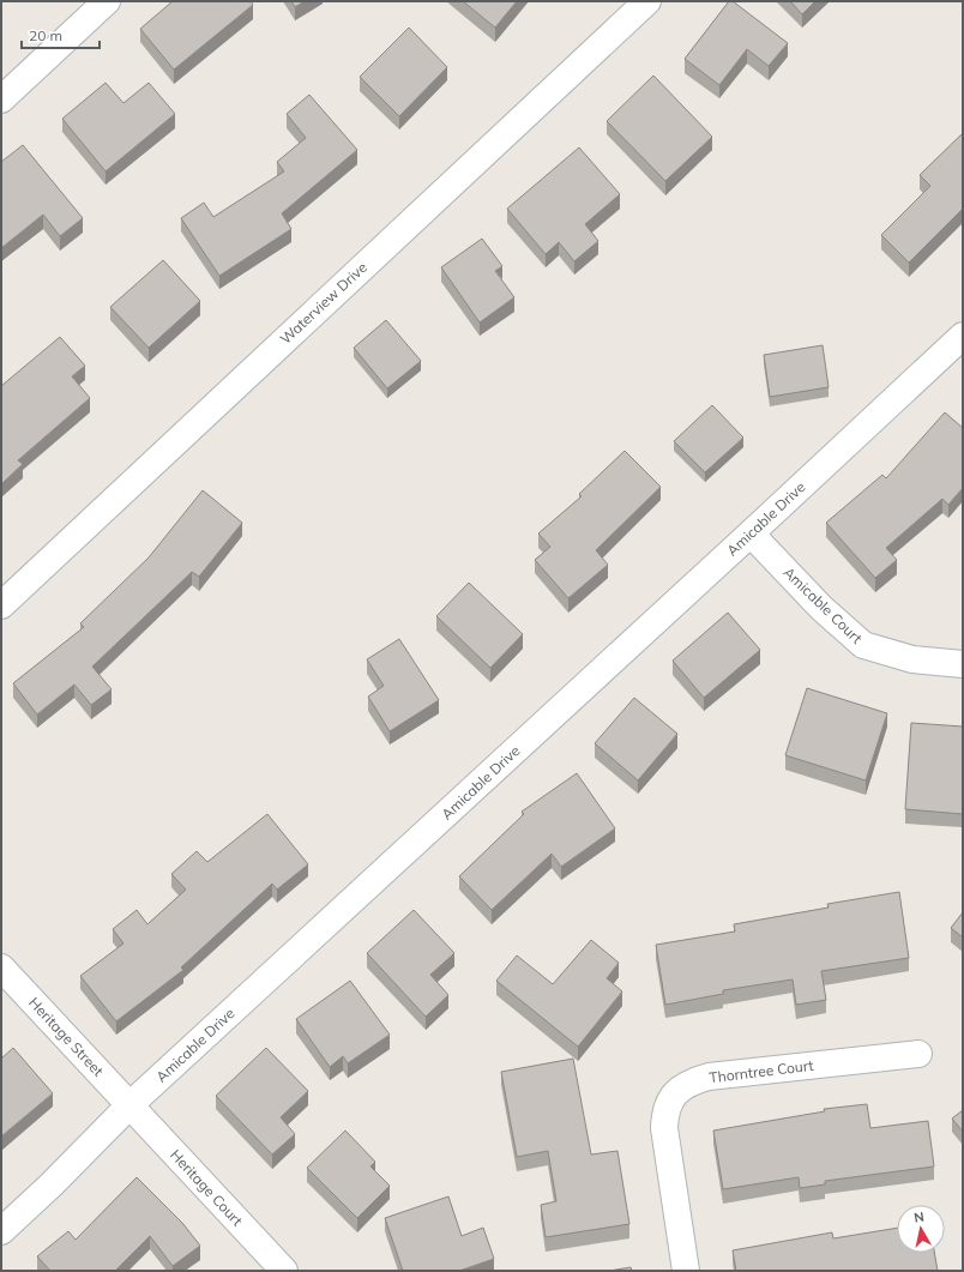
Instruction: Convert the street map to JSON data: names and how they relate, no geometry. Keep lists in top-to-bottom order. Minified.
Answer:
{"streets":{"street":["Waterview Drive","Amicable Drive","Amicable Court","Heritage Street","Thorntree Court","Heritage Court"]},"crossings":[["Amicable Drive","Amicable Court"],["Amicable Drive","Heritage Street"],["Amicable Drive","Heritage Court"],["Heritage Street","Heritage Court"]],"scale_bar":"20 m","north":"top"}
